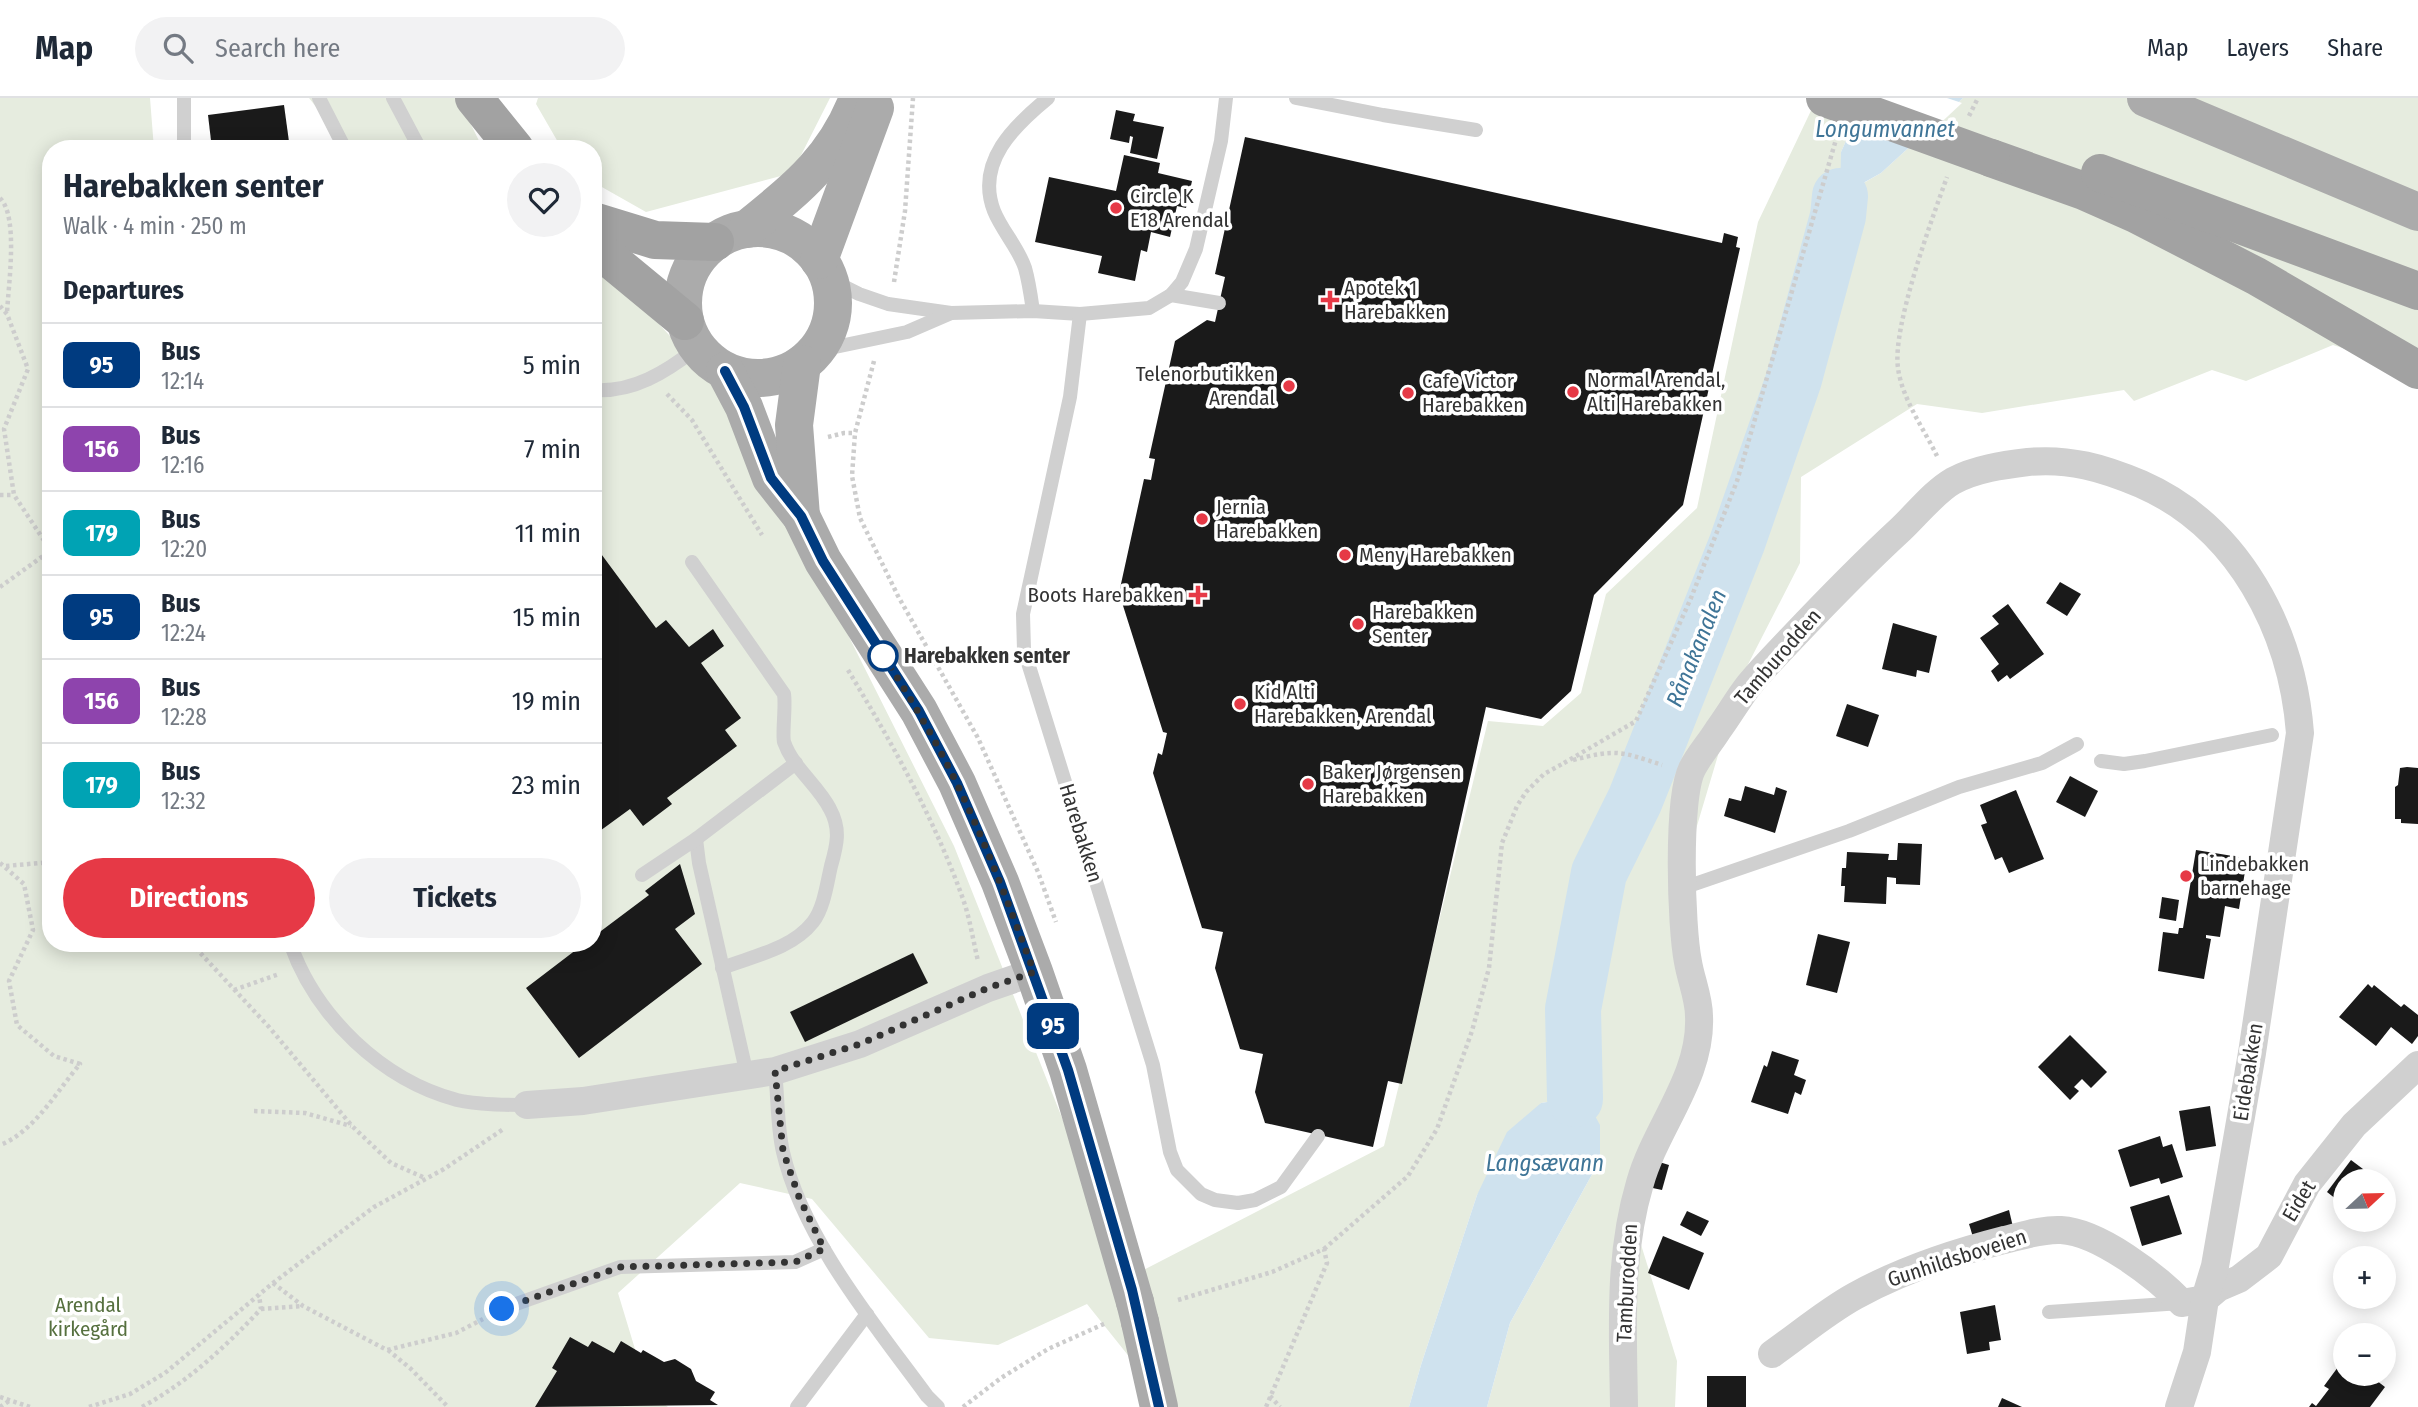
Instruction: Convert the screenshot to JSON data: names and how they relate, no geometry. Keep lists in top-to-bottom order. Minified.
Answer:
{"streets":{"street":["Tamburodden","Eidebakken","Eidet","Gunhildsboveien"],"lane":["Harebakken"]},"crossings":[["Tamburodden","Eidebakken"],["Eidebakken","Eidet"],["Eidebakken","Gunhildsboveien"],["Eidet","Gunhildsboveien"]],"water":["Longumvannet","Rånakanalen","Langsævann"],"parks":["Arendal kirkegård"],"places":{"other":["Circle K E18 Arendal","Telenorbutikken Arendal","Normal Arendal, Alti Harebakken","Cafe Victor Harebakken","Jernia Harebakken","Meny Harebakken","Harebakken Senter","Harebakken senter","Kid Alti Harebakken, Arendal","Baker Jørgensen Harebakken","Lindebakken barnehage"],"health":["Apotek 1 Harebakken","Boots Harebakken"]},"lines":["bus line 95"],"north":"right","page":{"header":"Map","search":"Search here","nav":["Map","Layers","Share"],"on_map":"95","heading":[["Harebakken senter","Walk · 4 min · 250 m"],"Departures"],"list":[{"mark":"95","name":"Bus","note":"12:14","value":"5 min"},{"mark":"156","name":"Bus","note":"12:16","value":"7 min"},{"mark":"179","name":"Bus","note":"12:20","value":"11 min"},{"mark":"95","name":"Bus","note":"12:24","value":"15 min"},{"mark":"156","name":"Bus","note":"12:28","value":"19 min"},{"mark":"179","name":"Bus","note":"12:32","value":"23 min"}],"buttons":["Directions","Tickets"],"map_buttons":["+","−"]}}
